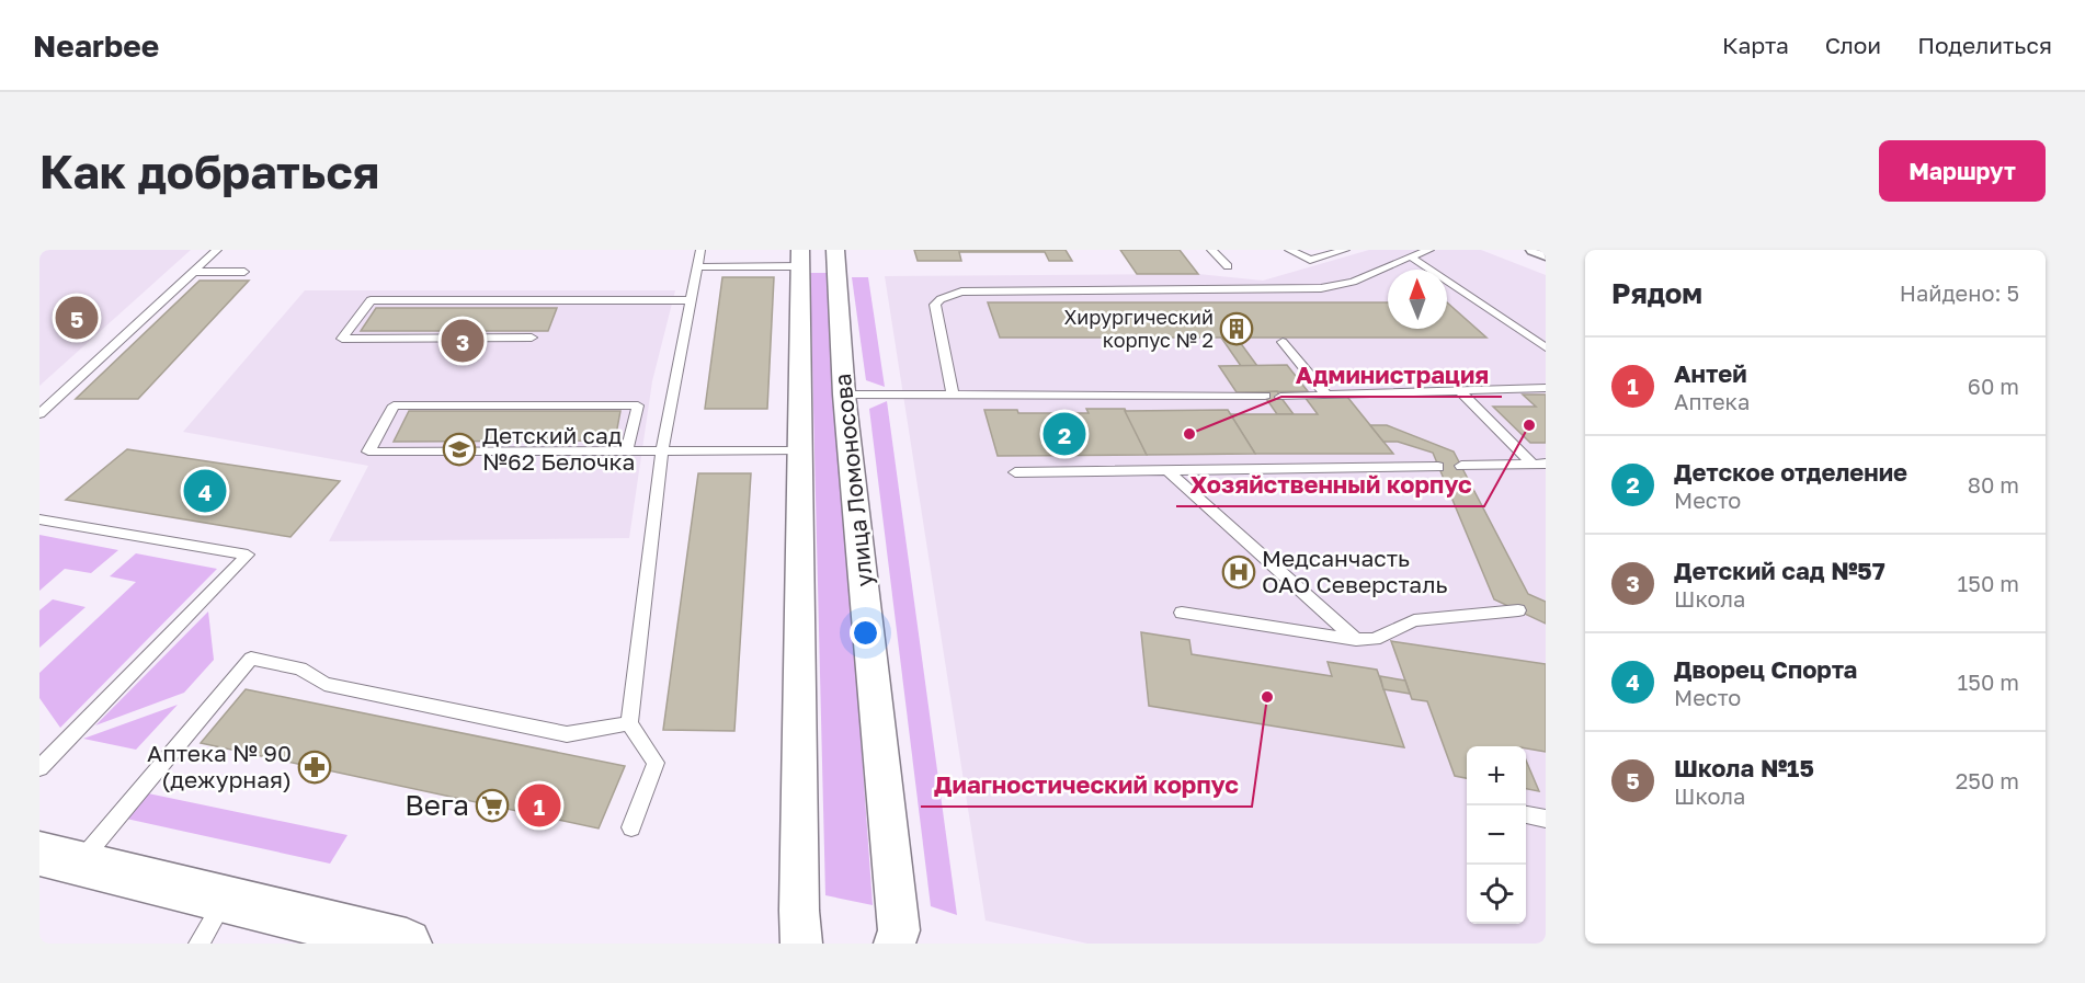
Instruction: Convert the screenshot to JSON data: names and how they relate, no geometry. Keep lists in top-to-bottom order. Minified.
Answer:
{"streets":{"street":["улица Ломоносова"]},"places":{"building":["Хирургический корпус № 2"],"other":["Хозяйственный корпус","Администрация","Диагностический корпус"],"school or university":["Детский сад №62 Белочка"],"hospital":["Медсанчасть ОАО Северсталь"],"pharmacy":["Аптека № 90 (дежурная)"],"supermarket":["Вега"]},"north":"top","page":{"header":"Nearbee","nav":["Карта","Слои","Поделиться"],"buttons":"Маршрут","title":"Как добраться","heading":["Рядом","Найдено: 5"],"pins":["5","3","2","4","1"],"list":[{"mark":"1","name":"Антей","note":"Аптека","value":"60 m"},{"mark":"2","name":"Детское отделение","note":"Место","value":"80 m"},{"mark":"3","name":"Детский сад №57","note":"Школа","value":"150 m"},{"mark":"4","name":"Дворец Спорта","note":"Место","value":"150 m"},{"mark":"5","name":"Школа №15","note":"Школа","value":"250 m"}],"map_buttons":["+","−"]}}
